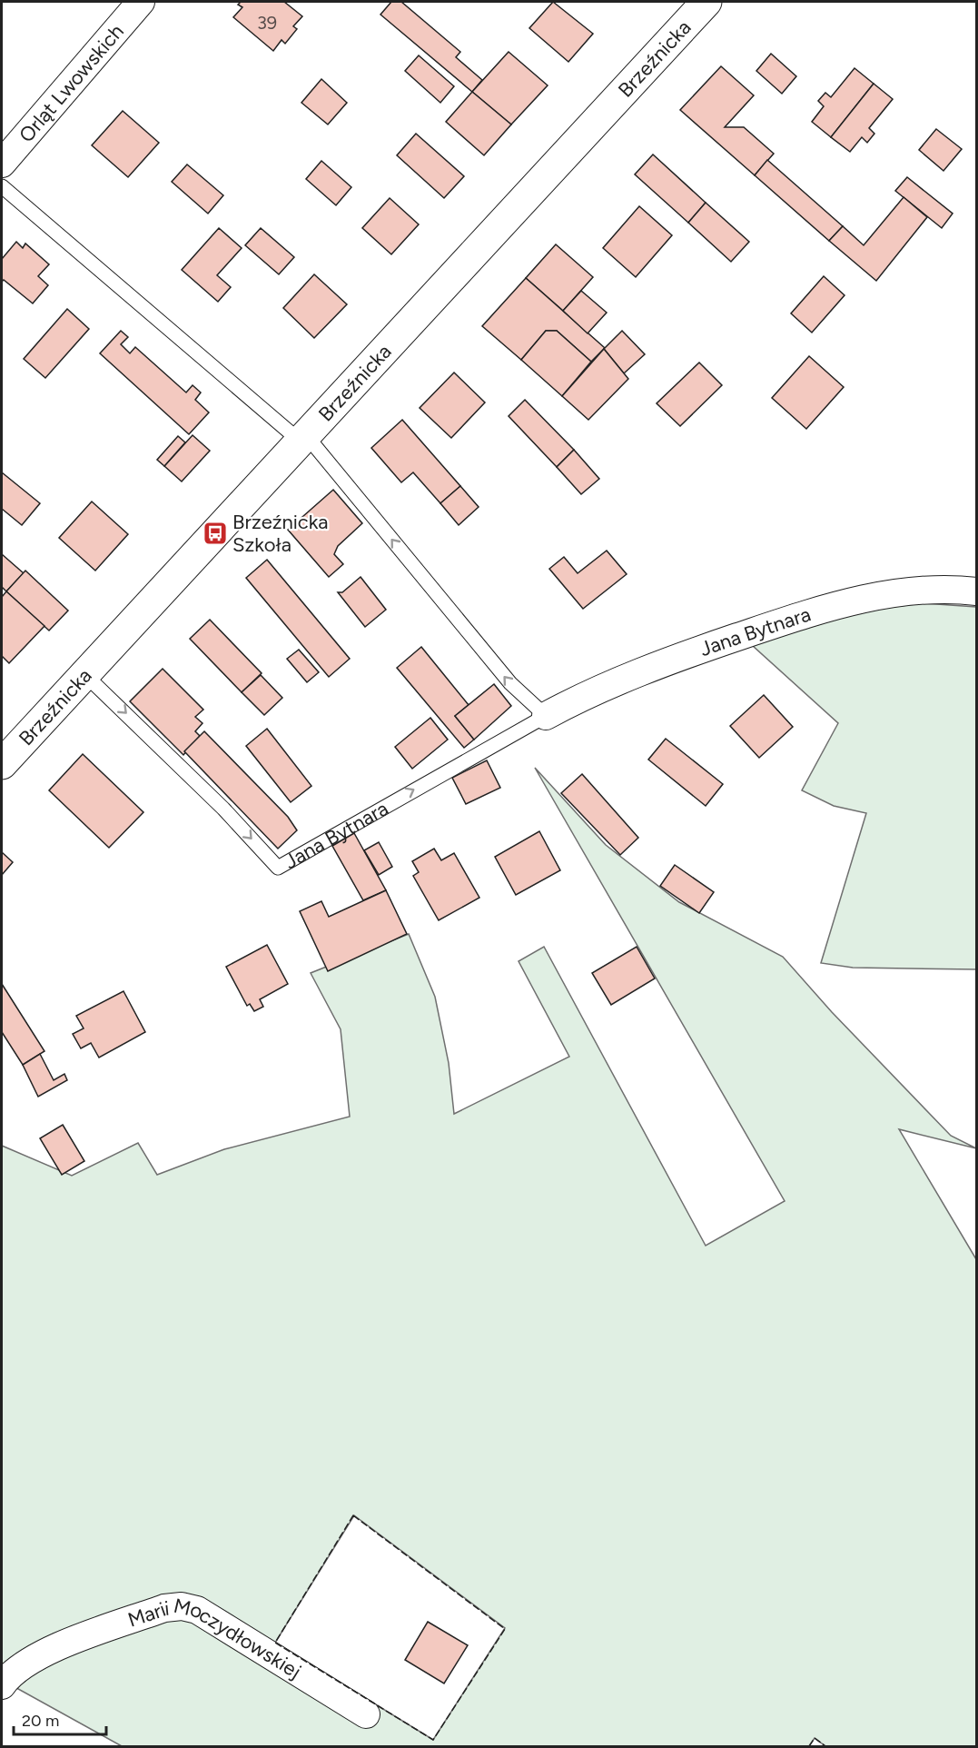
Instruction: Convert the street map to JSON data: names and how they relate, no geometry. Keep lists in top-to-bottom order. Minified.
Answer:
{"streets":{"main road":["Brzeźnicka"],"street":["Orląt Lwowskich","Jana Bytnara","Marii Moczydłowskiej"]},"crossings":[["Brzeźnicka","Jana Bytnara"]],"places":{"bus stop":["Brzeźnicka Szkoła"]},"house_numbers":["39"],"scale_bar":"20 m"}
